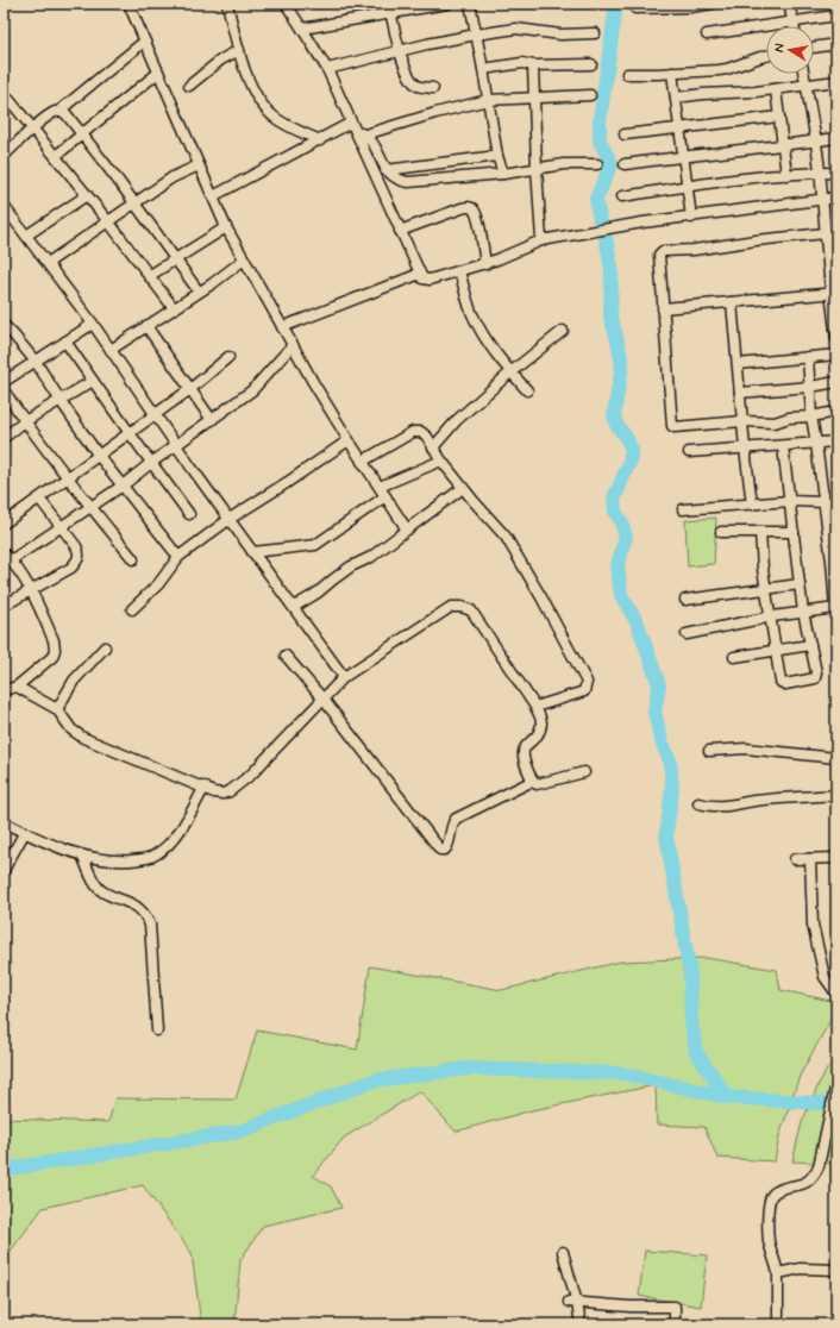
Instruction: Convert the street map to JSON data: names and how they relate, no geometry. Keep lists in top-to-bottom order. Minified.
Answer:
{"north":"left"}
